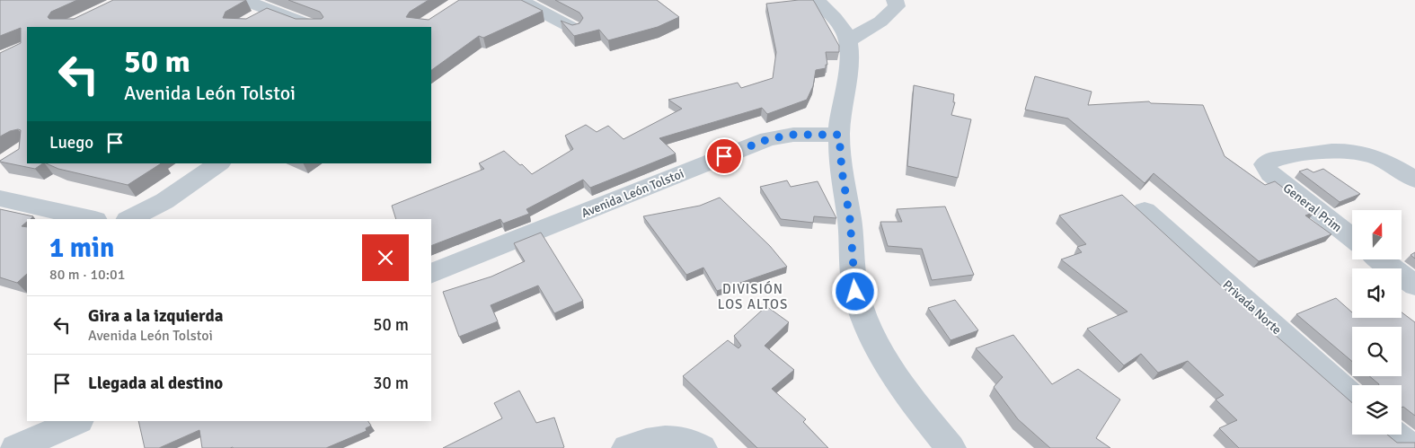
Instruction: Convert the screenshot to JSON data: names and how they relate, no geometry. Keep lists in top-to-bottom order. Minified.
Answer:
{"streets":{"street":["Avenida León Tolstoi","General Prim","Privada Norte"]},"districts":["DIVISIÓN LOS ALTOS"],"north":"top","page":{"turn":["50 m","Avenida León Tolstoi"],"then":"Luego","heading":["1 min","80 m · 10:01"],"list":[{"name":"Gira a la izquierda","note":"Avenida León Tolstoi","value":"50 m"},{"name":"Llegada al destino","value":"30 m"}]}}
